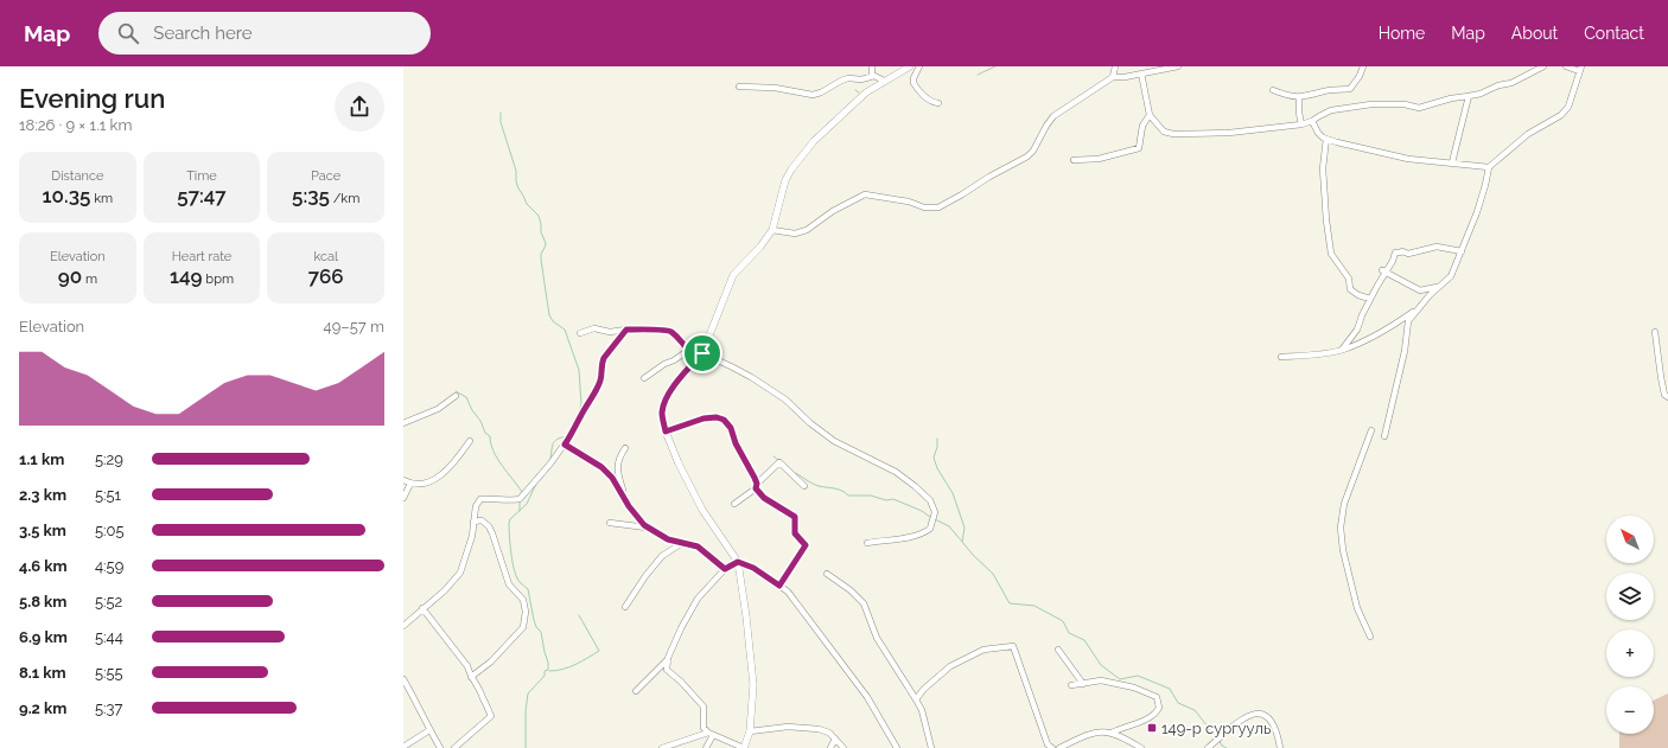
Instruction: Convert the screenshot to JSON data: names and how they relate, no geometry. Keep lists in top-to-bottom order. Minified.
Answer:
{"places":{"transit":["149-р сургууль"]},"north":"top left","page":{"header":"Map","search":"Search here","nav":["Home","Map","About","Contact"],"heading":["Evening run","18:26 · 9 × 1.1 km"],"stats":[["Distance","10.35 km"],["Time","57:47"],["Pace","5:35 /km"],["Elevation","90 m"],["Heart rate","149 bpm"],["kcal","766"]],"chart":["Elevation","49–57 m"],"list":[{"name":"1.1 km","note":"5:29"},{"name":"2.3 km","note":"5:51"},{"name":"3.5 km","note":"5:05"},{"name":"4.6 km","note":"4:59"},{"name":"5.8 km","note":"5:52"},{"name":"6.9 km","note":"5:44"},{"name":"8.1 km","note":"5:55"},{"name":"9.2 km","note":"5:37"}],"map_buttons":["+","−"]}}
